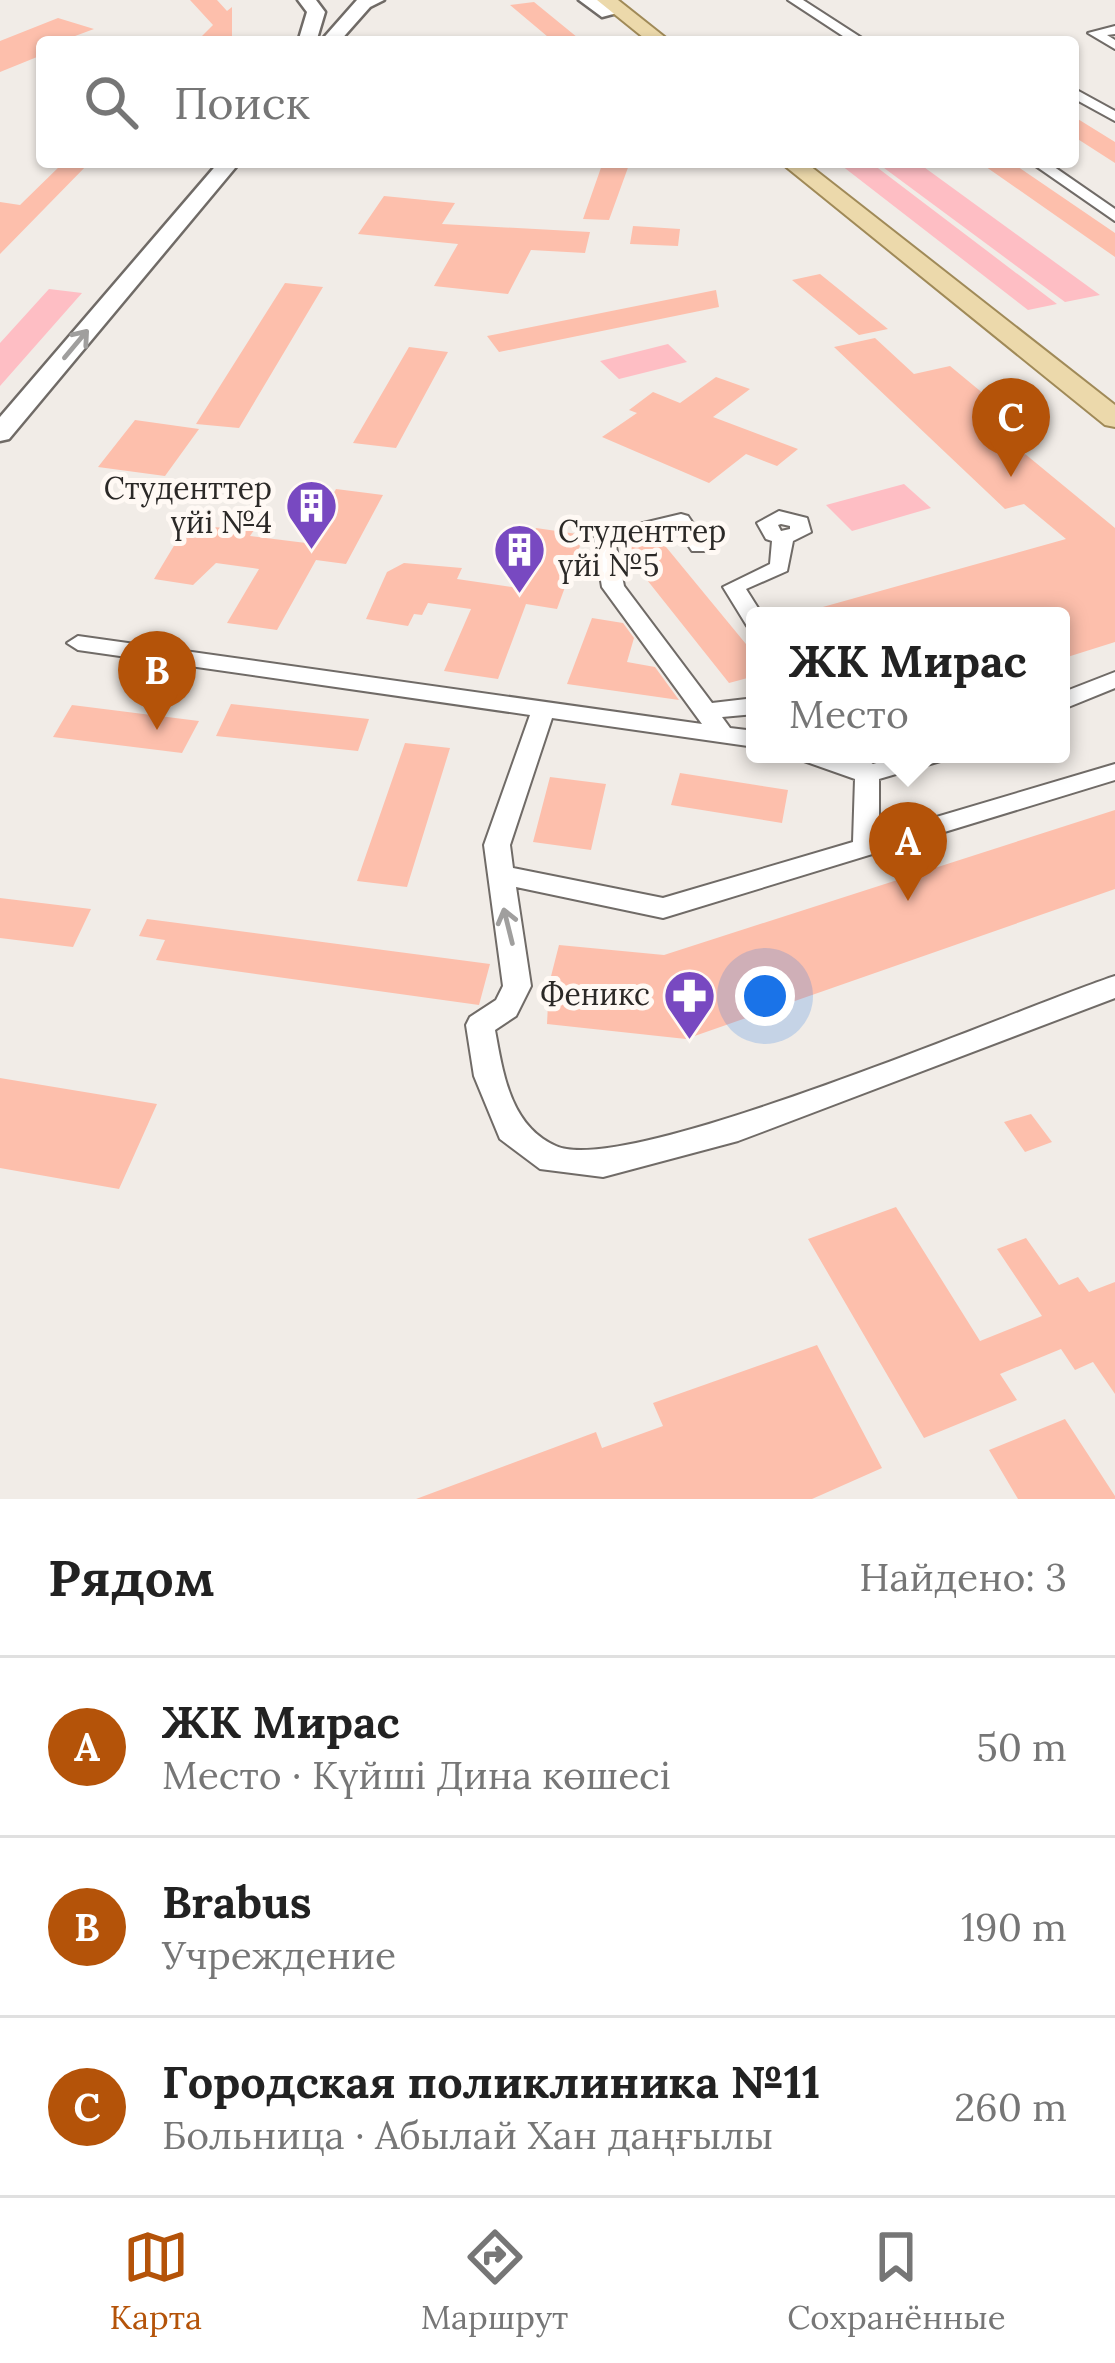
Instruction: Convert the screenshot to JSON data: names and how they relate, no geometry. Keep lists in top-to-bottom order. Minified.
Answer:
{"places":{"building":["Студенттер үйі №4","Студенттер үйі №5"],"pharmacy":["Феникс"]},"page":{"search":"Поиск","pins":["C","B","A"],"popup":["ЖК Мирас","Место"],"heading":["Рядом","Найдено: 3"],"list":[{"mark":"A","name":"ЖК Мирас","note":"Место · Күйші Дина көшесі","value":"50 m"},{"mark":"B","name":"Brabus","note":"Учреждение","value":"190 m"},{"mark":"C","name":"Городская поликлиника №11","note":"Больница · Абылай Хан даңғылы","value":"260 m"}],"nav":["Карта","Маршрут","Сохранённые"]}}
